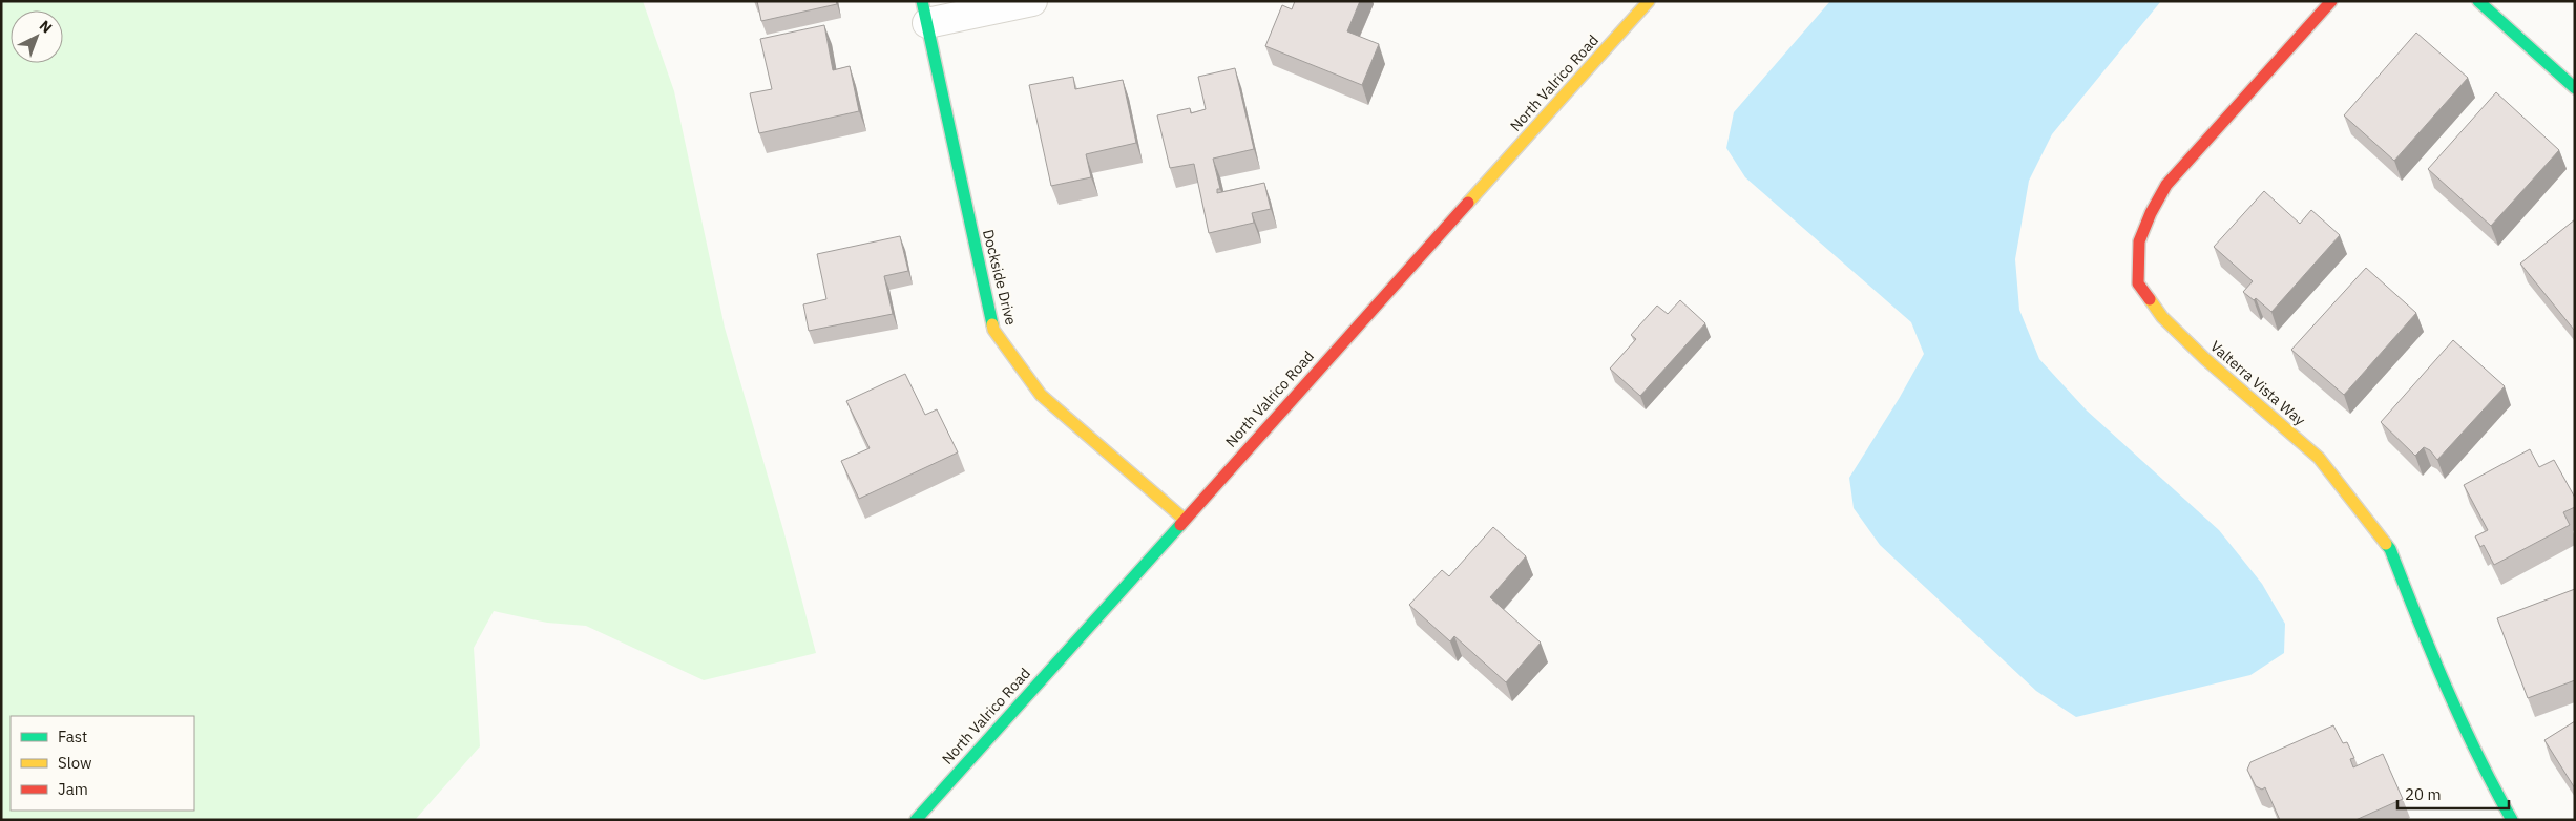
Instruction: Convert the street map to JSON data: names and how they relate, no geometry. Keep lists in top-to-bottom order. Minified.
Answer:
{"streets":{"street":["North Valrico Road","Dockside Drive","Valterra Vista Way"]},"crossings":[["North Valrico Road","Dockside Drive"]],"legend":["Fast","Slow","Jam"],"scale_bar":"20 m","north":"top right"}
